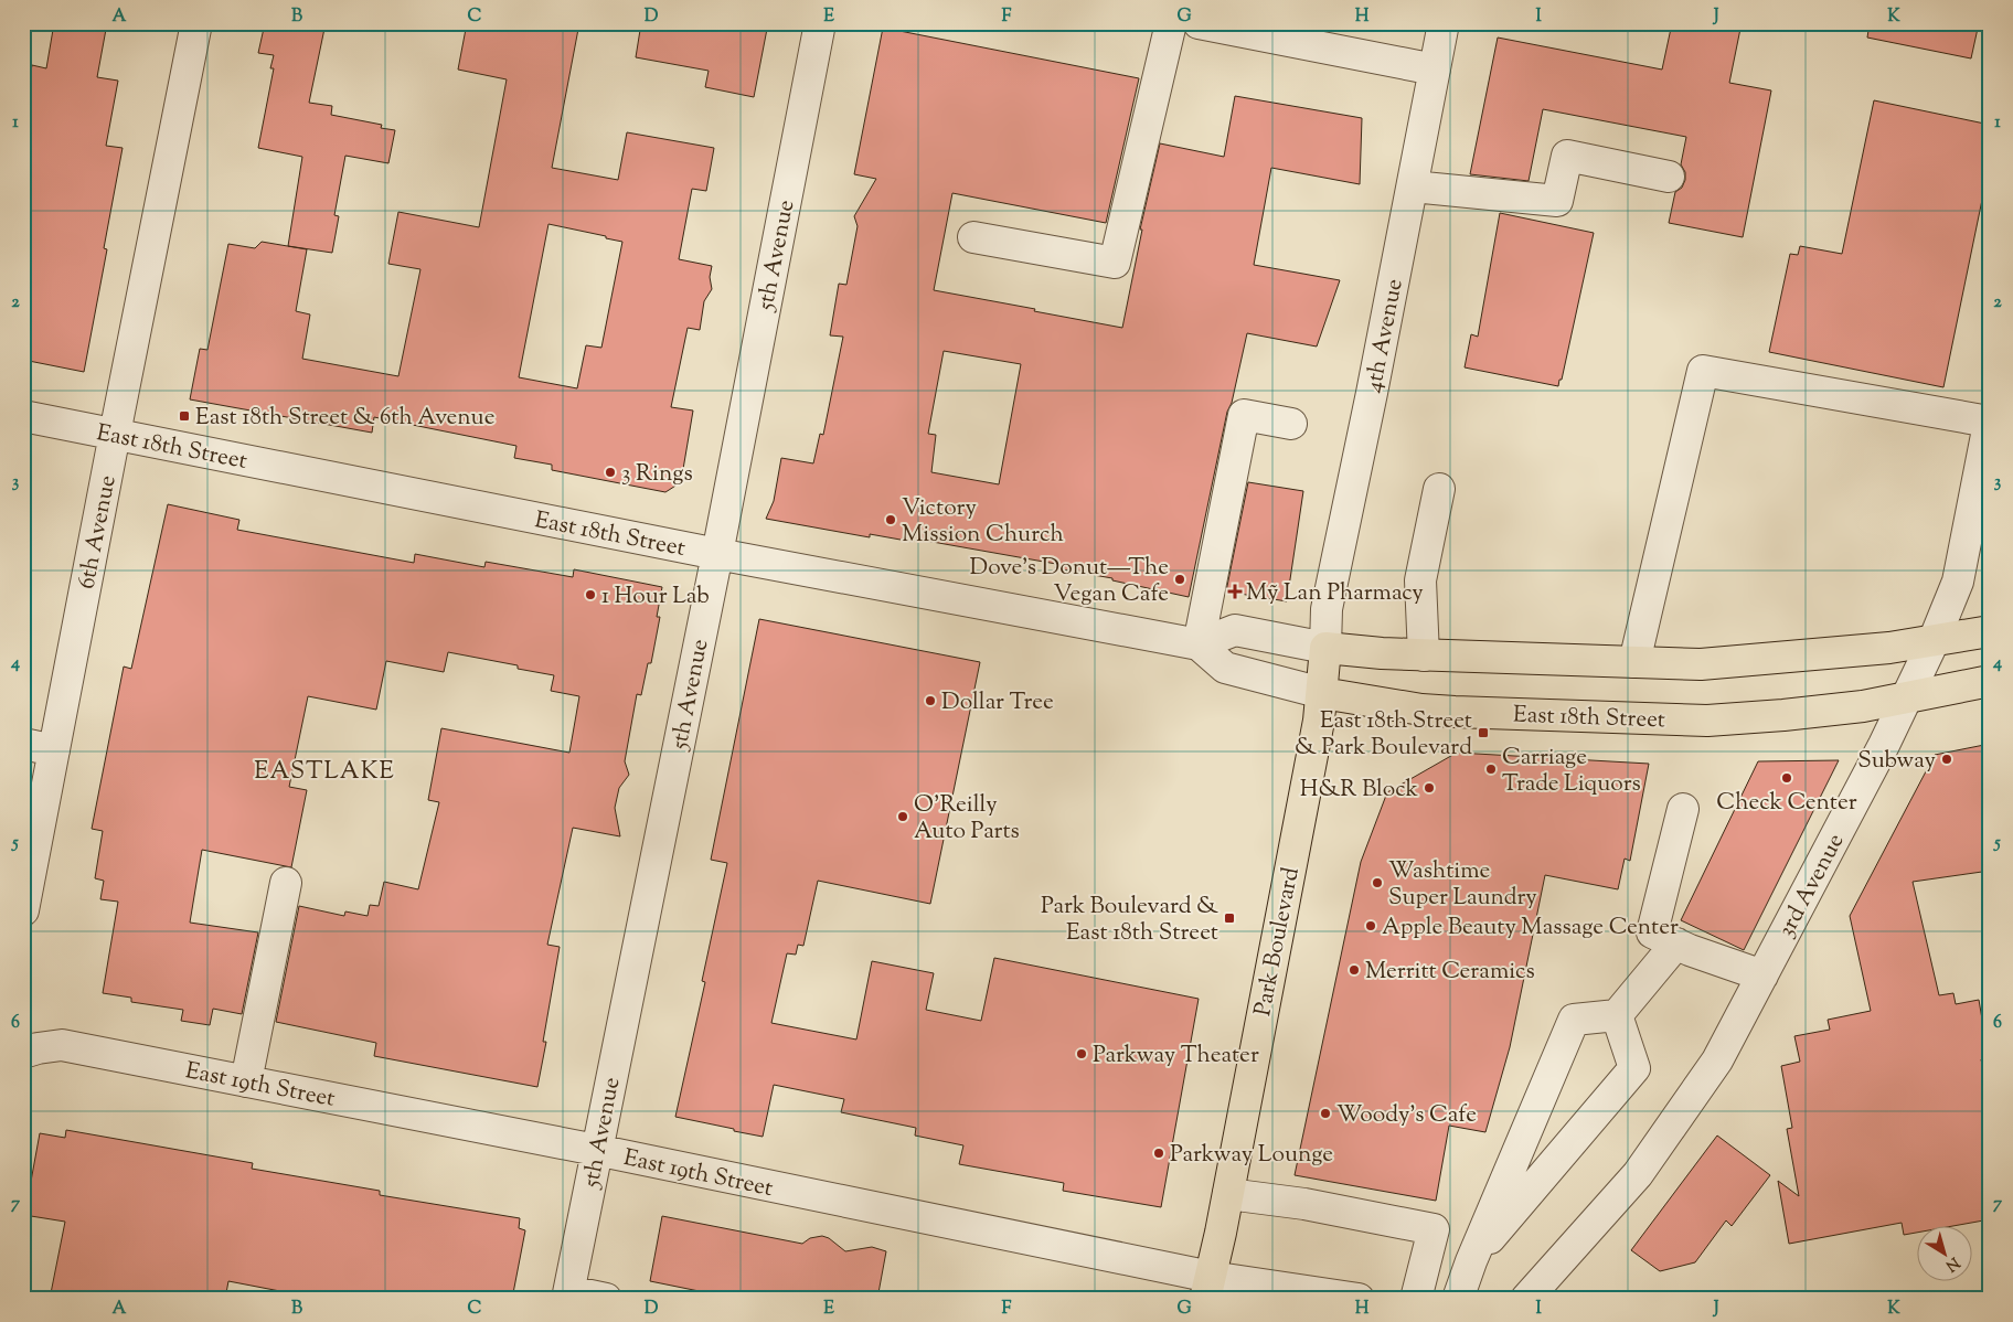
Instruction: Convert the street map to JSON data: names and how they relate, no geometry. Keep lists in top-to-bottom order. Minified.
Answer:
{"streets":{"main road":["East 18th Street","Park Boulevard"],"street":["5th Avenue","4th Avenue","6th Avenue","3rd Avenue","East 19th Street"]},"crossings":[["5th Avenue","East 18th Street"],["5th Avenue","East 19th Street"],["4th Avenue","Park Boulevard"],["East 18th Street","6th Avenue"],["East 18th Street","3rd Avenue"],["East 18th Street","Park Boulevard"],["Park Boulevard","East 19th Street"]],"districts":["EASTLAKE"],"places":{"transit":["East 18th Street & 6th Avenue","East 18th Street & Park Boulevard","Park Boulevard & East 18th Street"],"other":["3 Rings","Victory Mission Church","Dove’s Donut—The Vegan Cafe","1 Hour Lab","Dollar Tree","Subway","Carriage Trade Liquors","Check Center","H&R Block","O'Reilly Auto Parts","Washtime Super Laundry","Apple Beauty Massage Center","Merritt Ceramics","Parkway Theater","Woody's Cafe","Parkway Lounge"],"health":["Mỹ Lan Pharmacy"]},"north":"bottom right","grid":{"columns":["A","B","C","D","E","F","G","H","I","J","K"],"rows":["1","2","3","4","5","6","7"]}}
